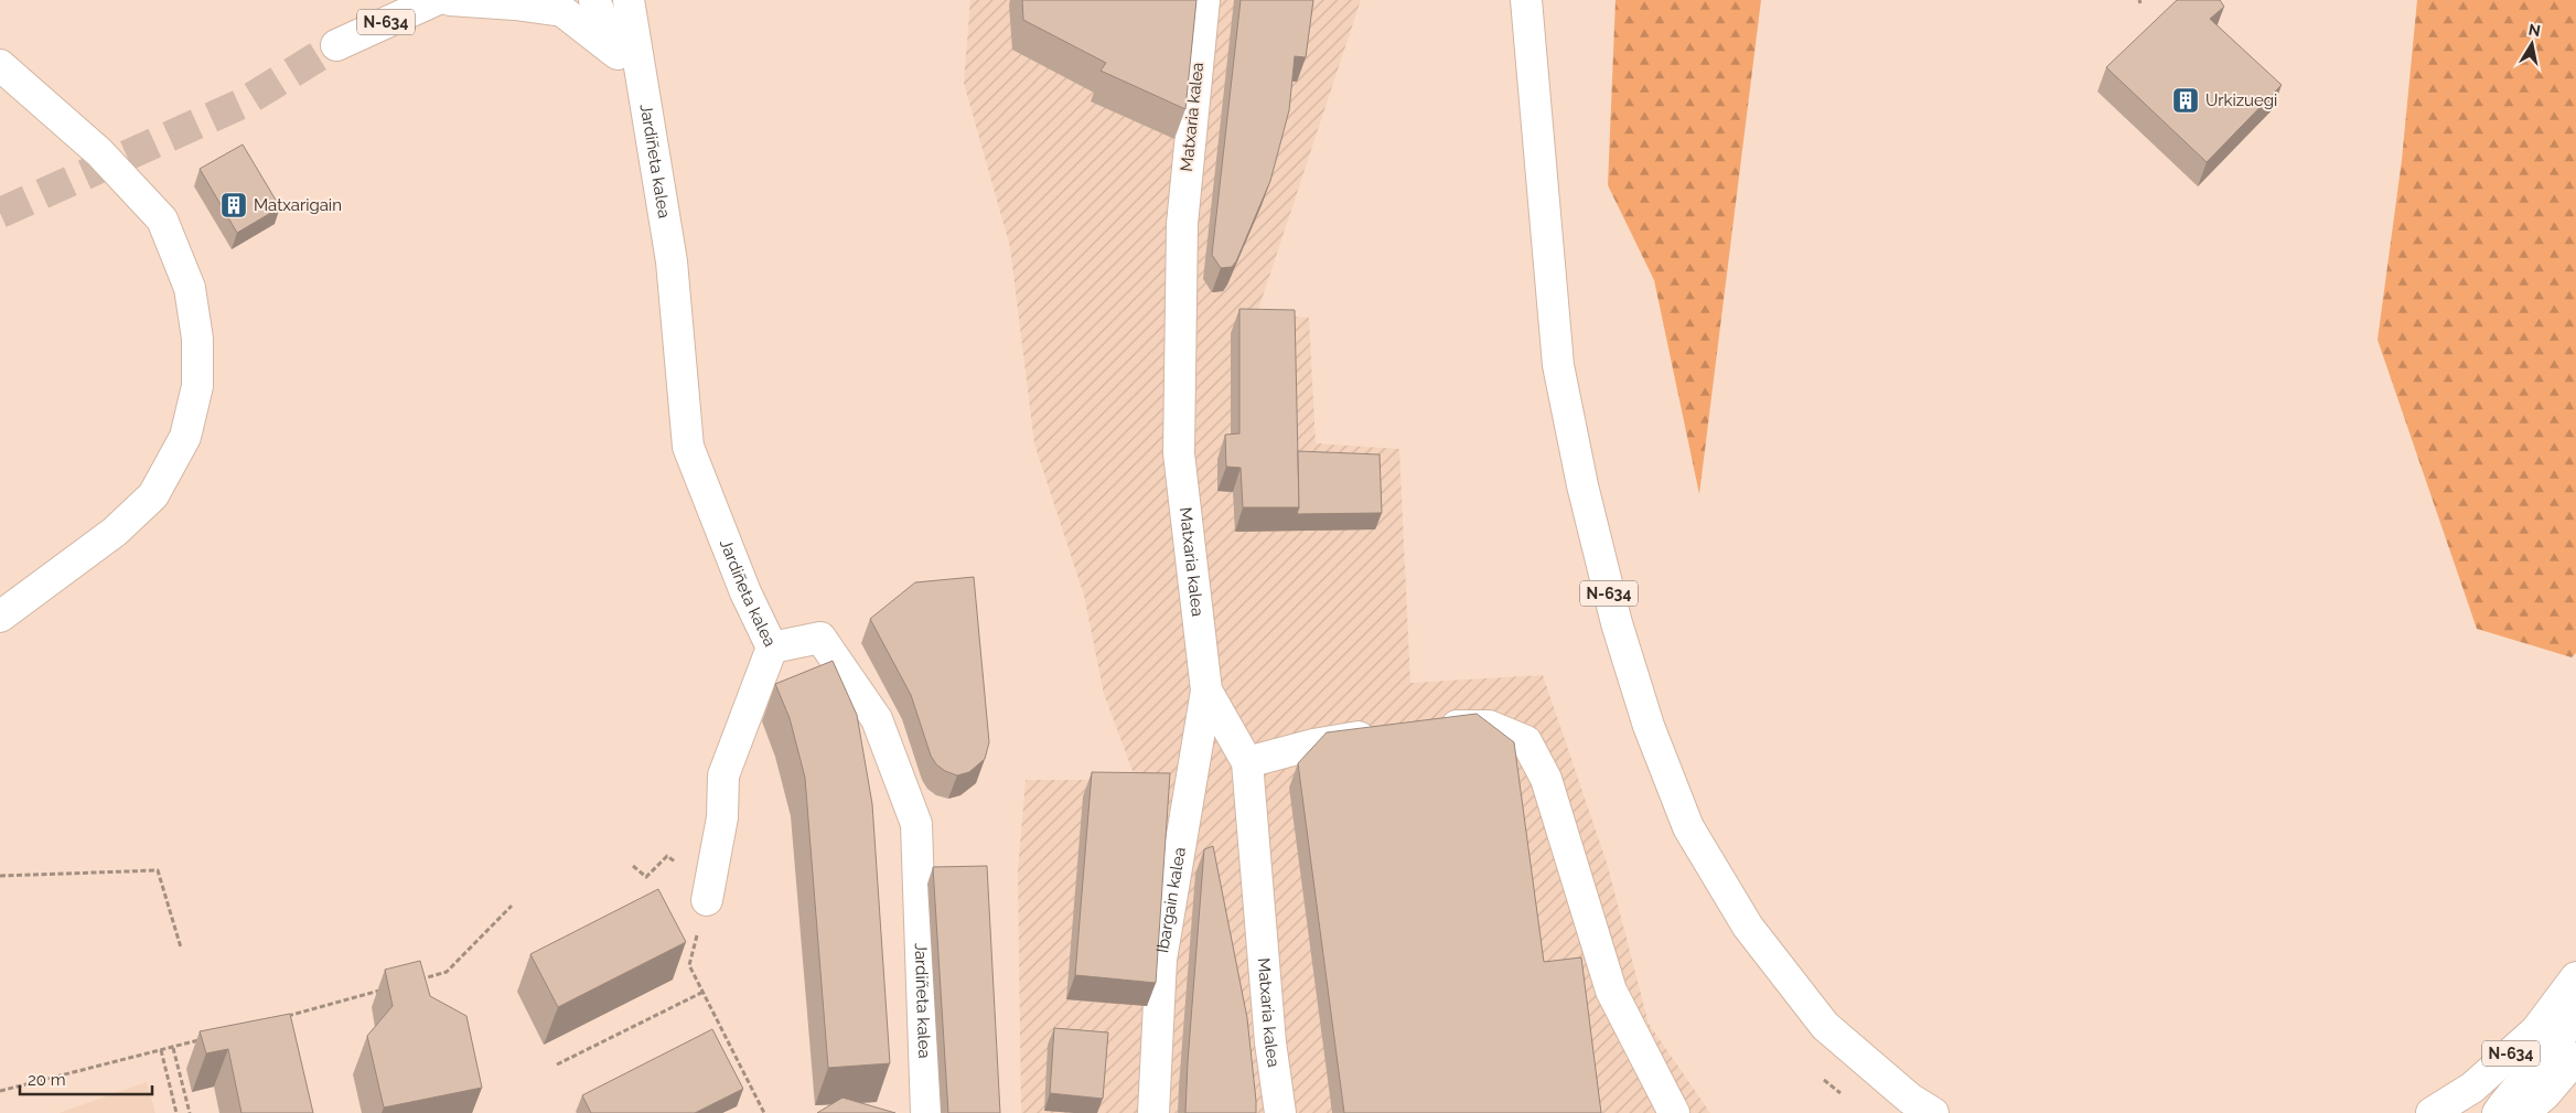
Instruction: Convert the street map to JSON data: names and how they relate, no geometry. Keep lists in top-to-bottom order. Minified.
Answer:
{"streets":{"main road":["N-634","Matxaria kalea","Jardiñeta kalea","Ibargain kalea"]},"crossings":[["Matxaria kalea","Ibargain kalea"]],"places":{"building":["Urkizuegi","Matxarigain"]},"scale_bar":"20 m","north":"top"}
